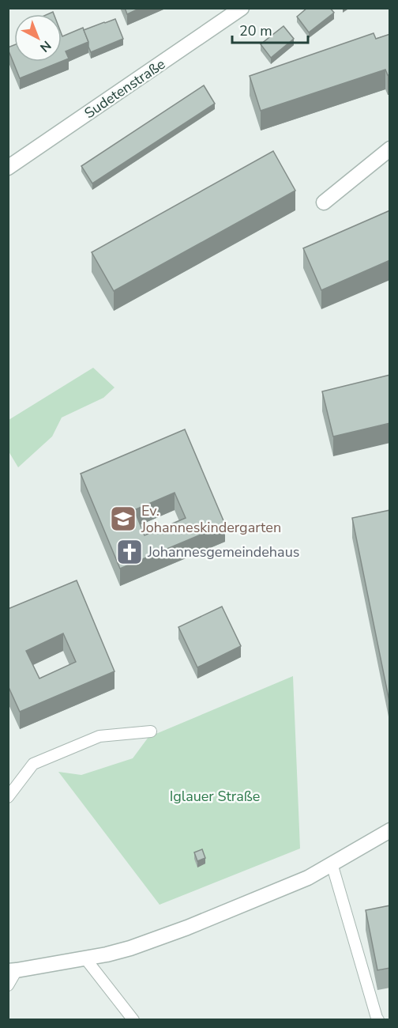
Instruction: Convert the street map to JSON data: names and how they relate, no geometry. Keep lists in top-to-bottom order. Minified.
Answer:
{"streets":{"street":["Sudetenstraße"]},"parks":["Iglauer Straße"],"places":{"school or university":["Ev. Johanneskindergarten"],"church":["Johannesgemeindehaus"]},"scale_bar":"20 m","north":"bottom right"}
